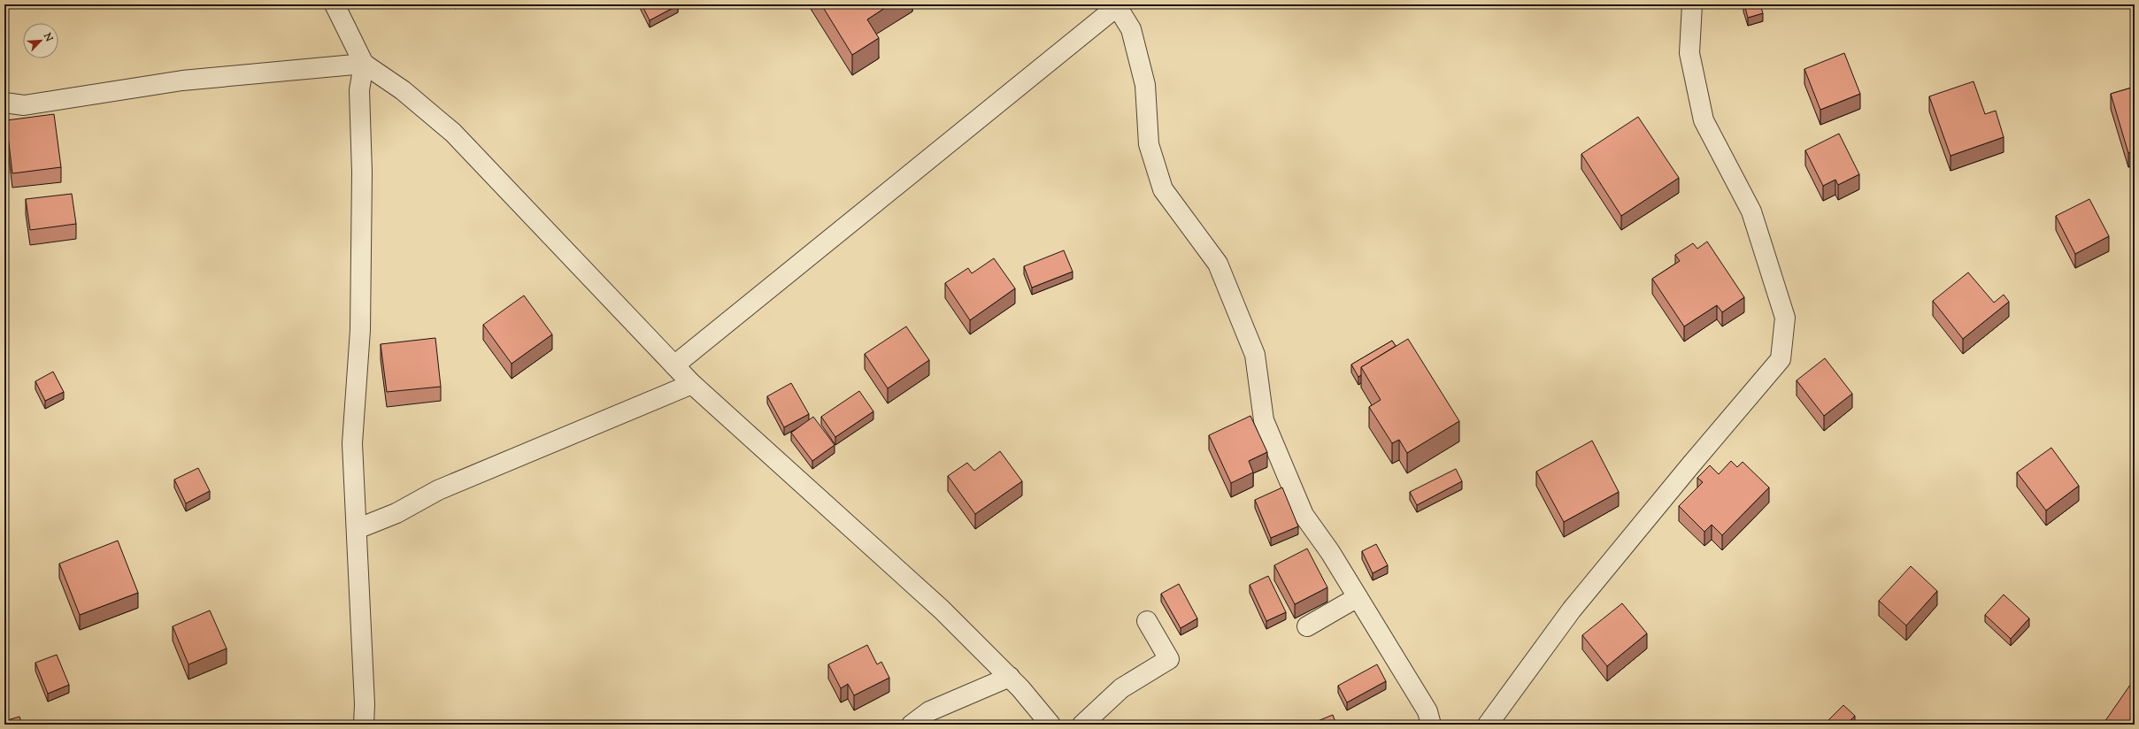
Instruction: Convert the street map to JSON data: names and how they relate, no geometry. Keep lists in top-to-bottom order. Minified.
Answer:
{"north":"top right"}
